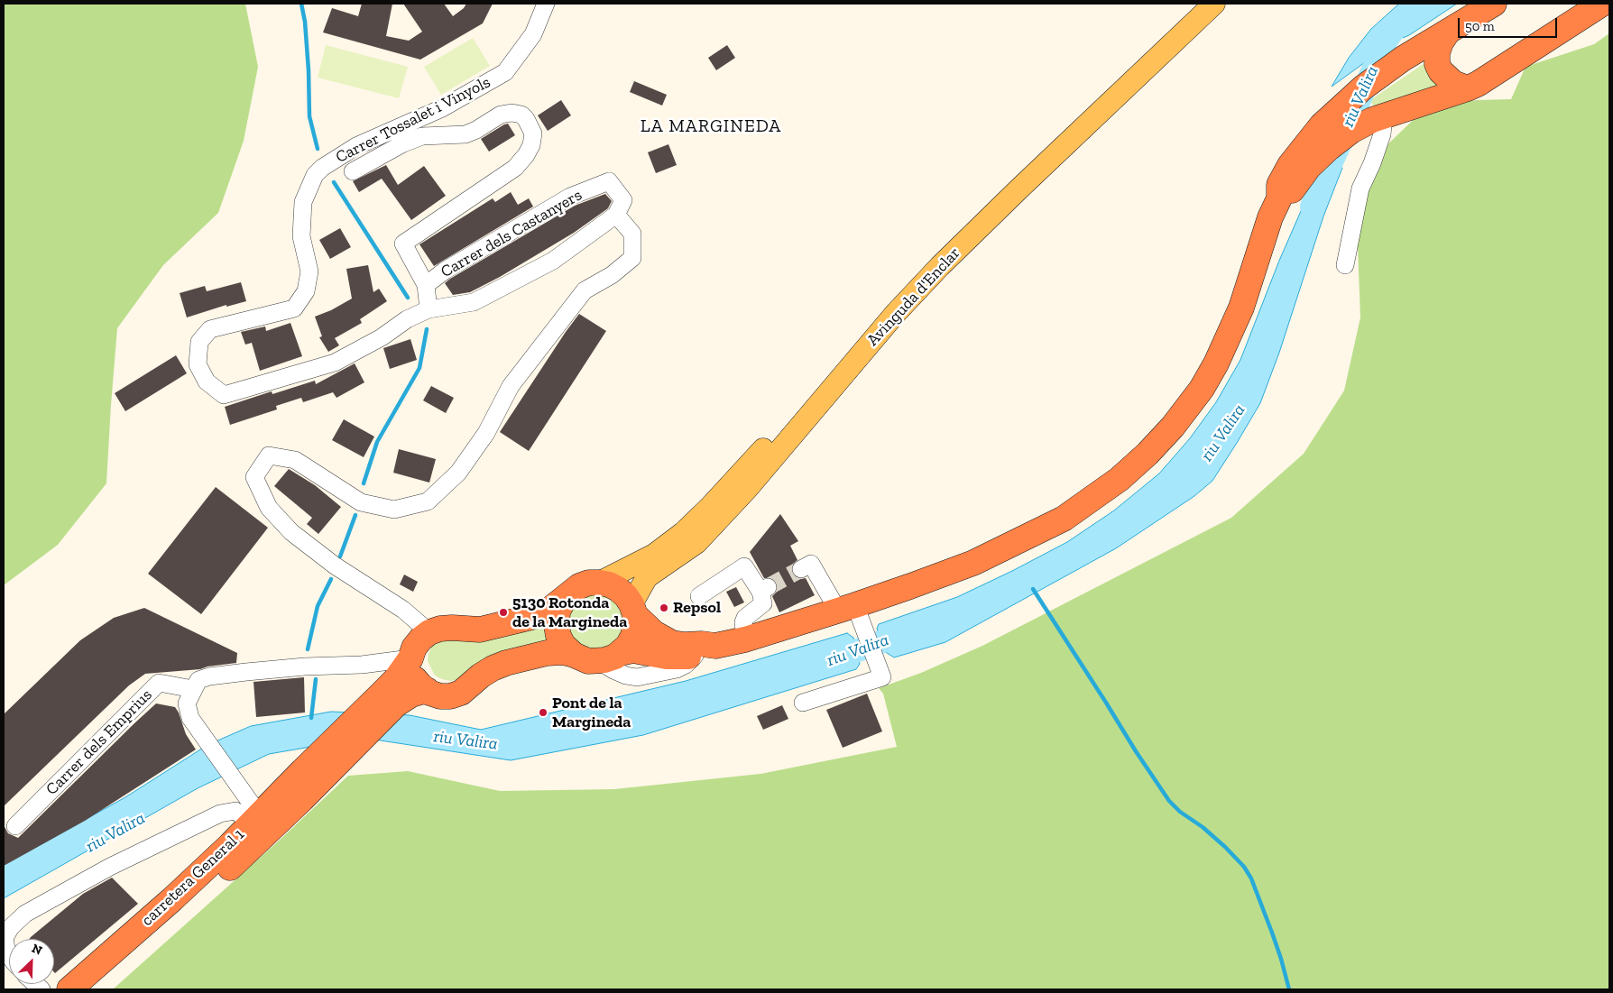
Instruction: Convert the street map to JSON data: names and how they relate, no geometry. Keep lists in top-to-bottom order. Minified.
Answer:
{"streets":{"highway":["carretera General 1"],"main road":["Avinguda d'Enclar"],"street":["Carrer Tossalet i Vinyols","Carrer dels Castanyers","Carrer dels Emprius"]},"crossings":[["Carrer Tossalet i Vinyols","Carrer dels Castanyers"]],"districts":["LA MARGINEDA"],"water":["riu Valira"],"places":["Repsol","5130 Rotonda de la Margineda","Pont de la Margineda"],"scale_bar":"50 m","north":"top right"}
